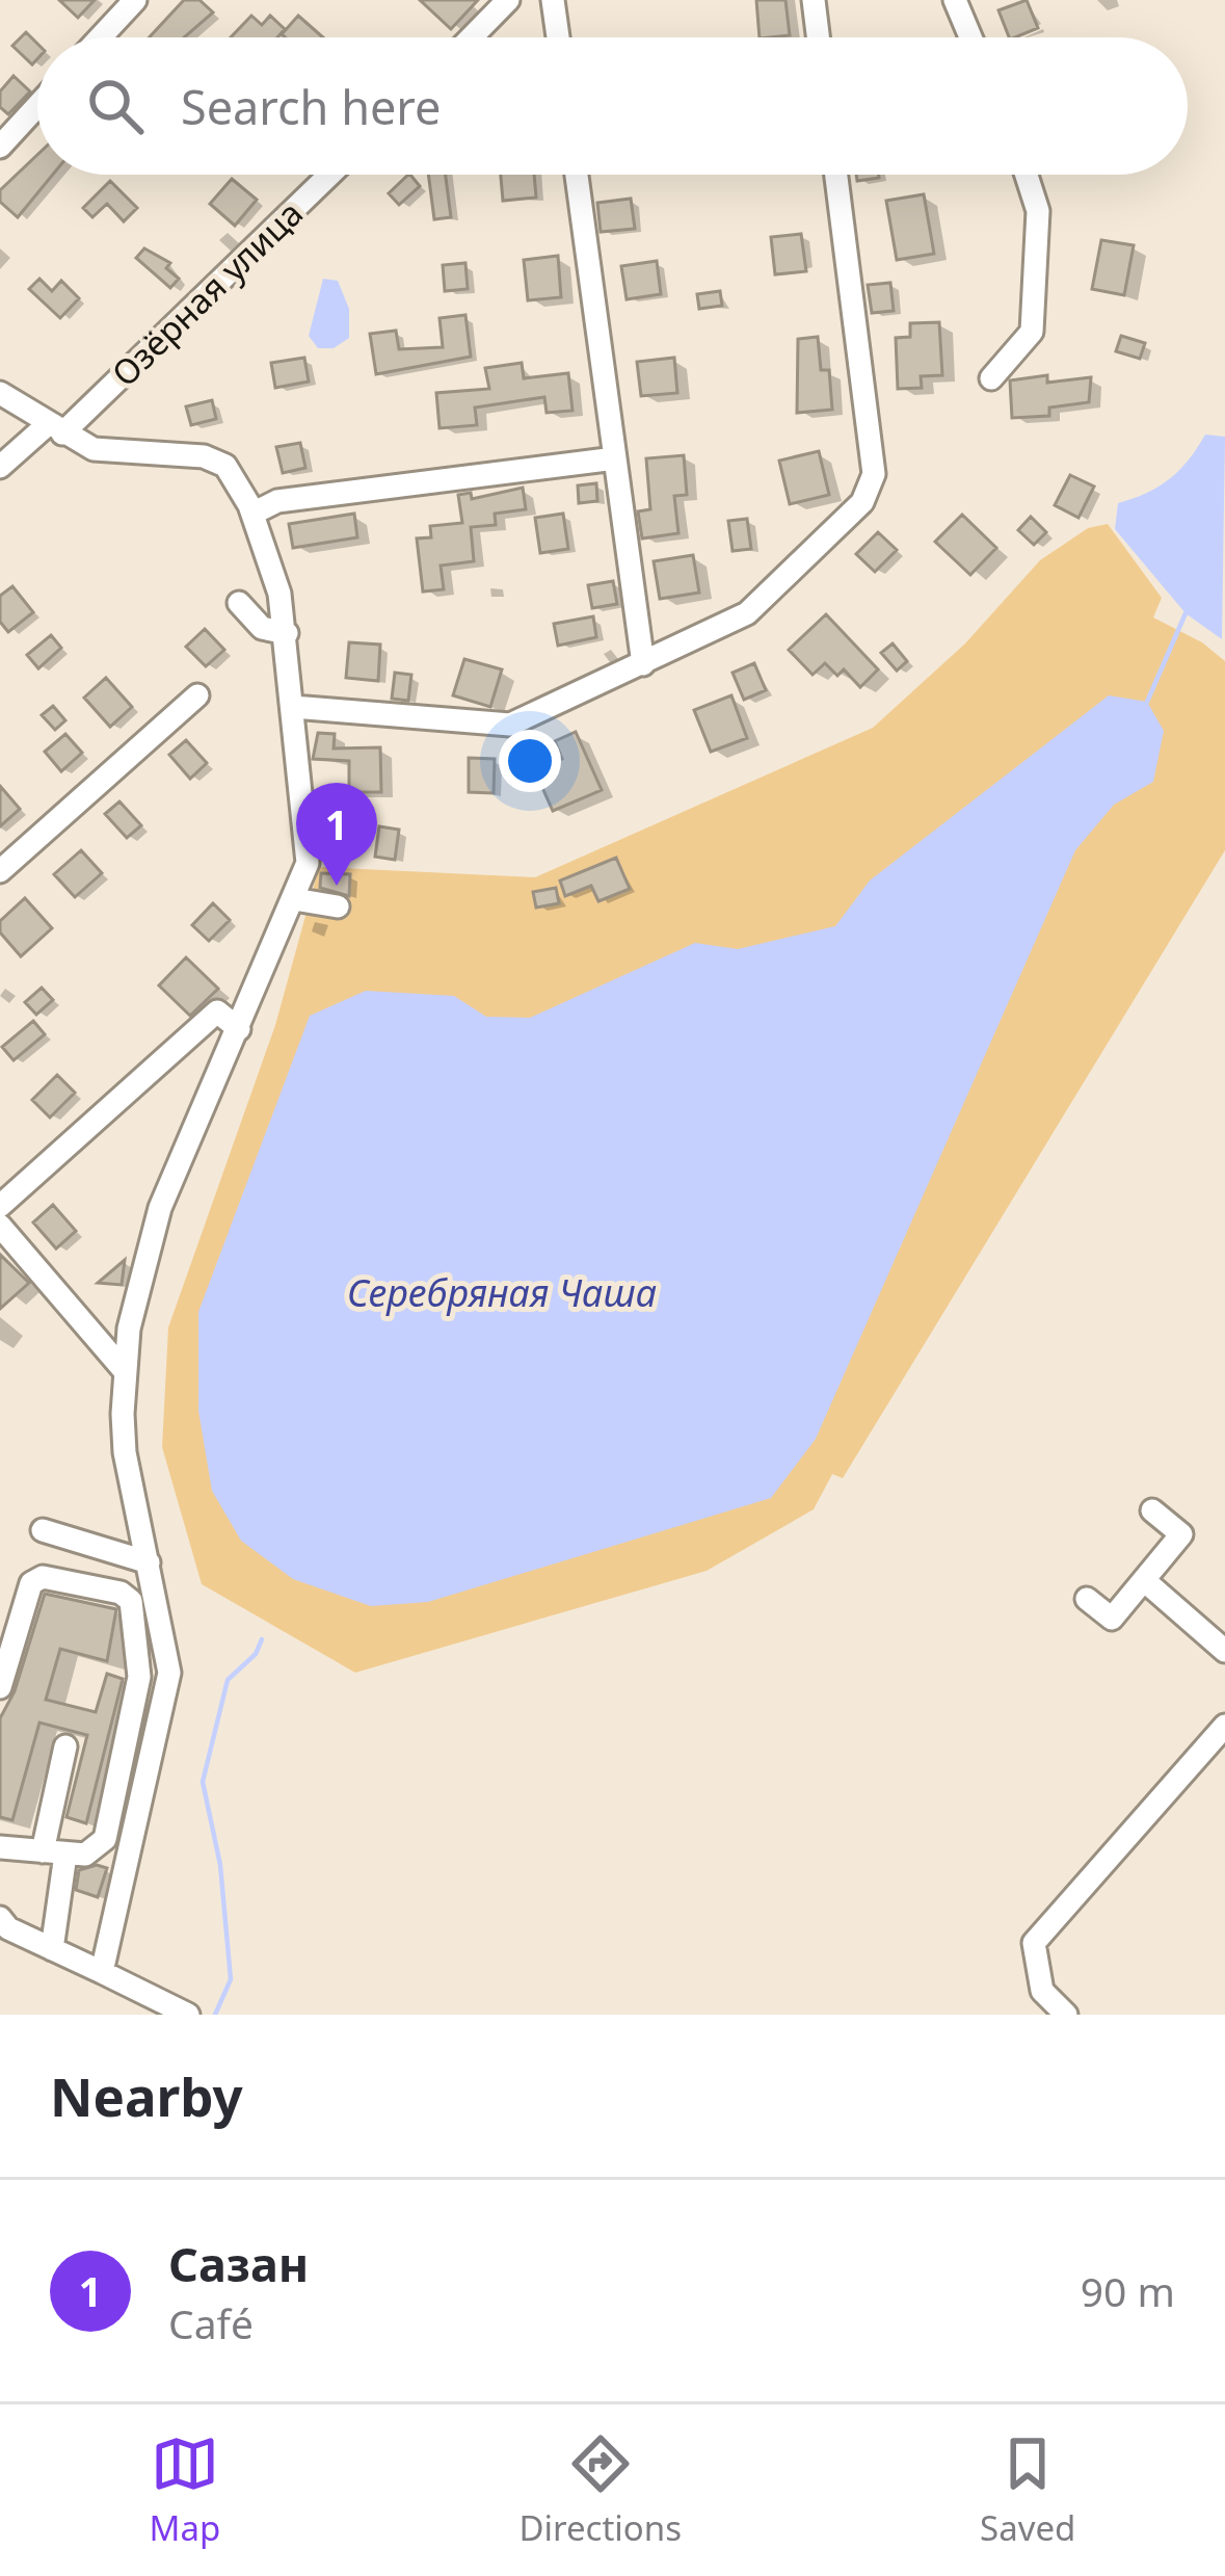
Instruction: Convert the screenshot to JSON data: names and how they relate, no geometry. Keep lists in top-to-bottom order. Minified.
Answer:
{"streets":{"street":["Озёрная улица"]},"water":["Серебряная Чаша"],"page":{"search":"Search here","pins":"1","heading":"Nearby","list":[{"mark":"1","name":"Сазан","note":"Café","value":"90 m"}],"nav":["Map","Directions","Saved"]}}
